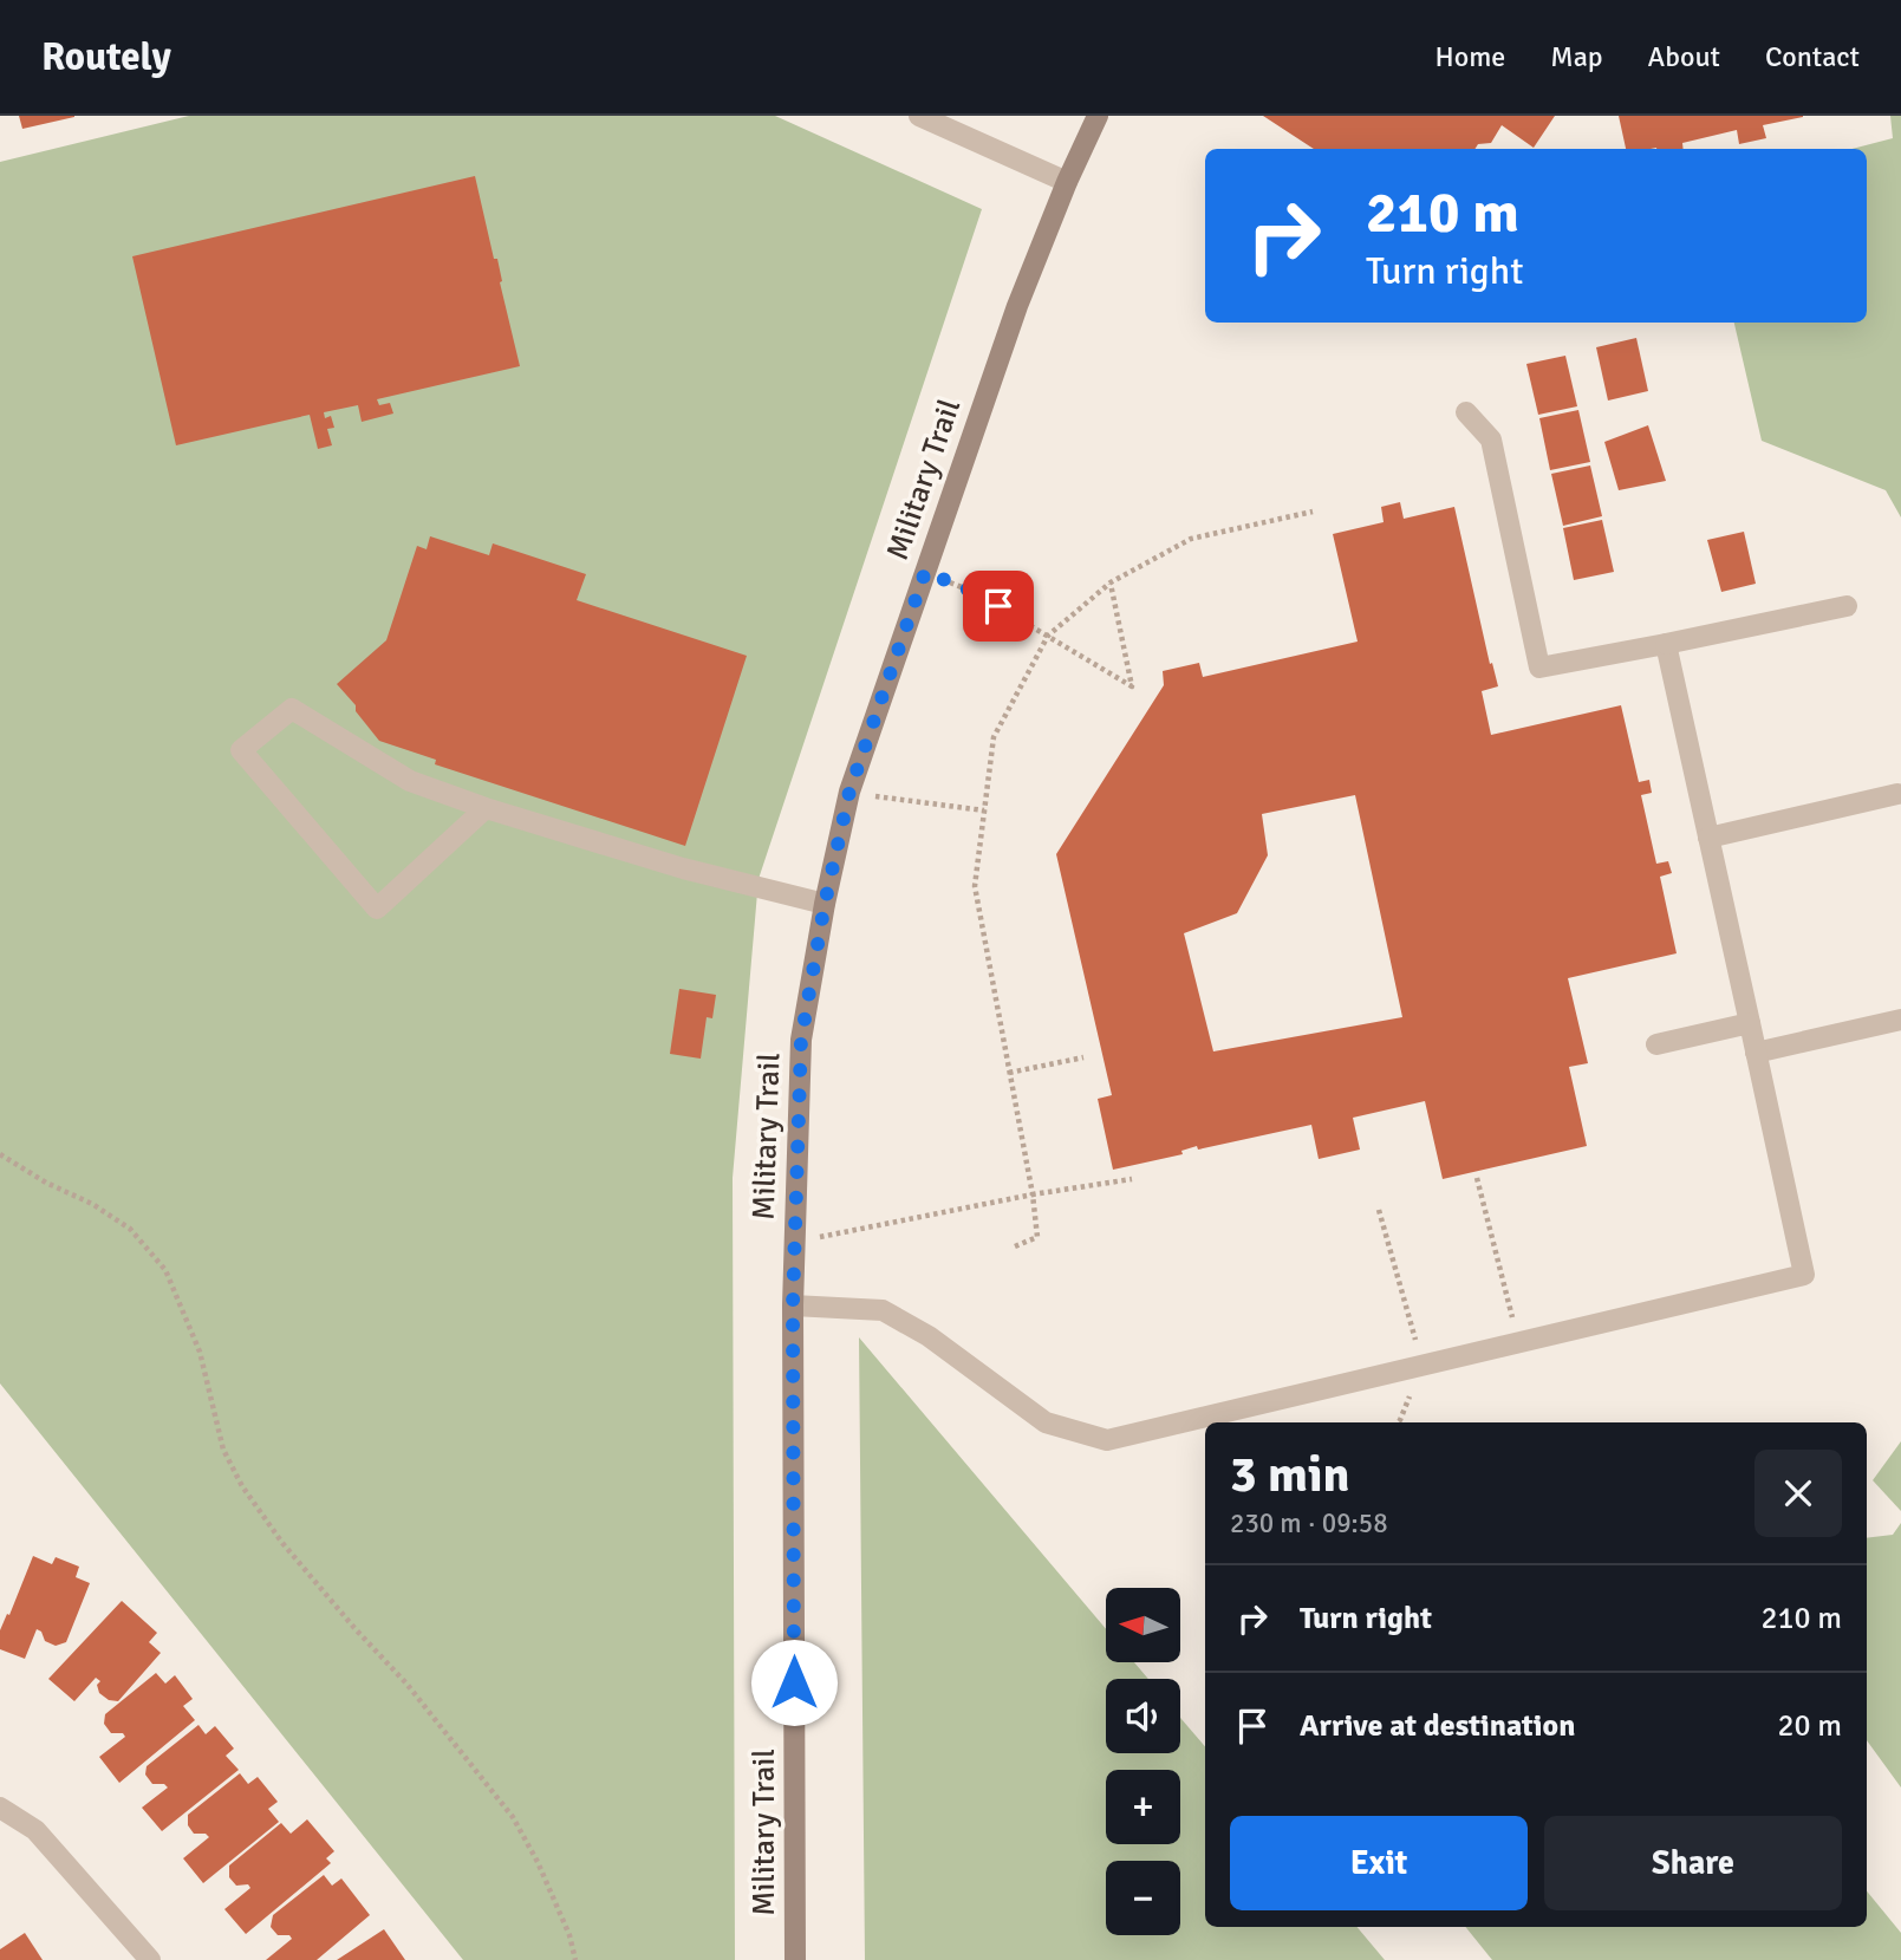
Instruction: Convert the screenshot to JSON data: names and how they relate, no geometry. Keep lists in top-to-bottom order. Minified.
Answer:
{"streets":{"street":["Military Trail"]},"north":"left","page":{"header":"Routely","nav":["Home","Map","About","Contact"],"turn":["210 m","Turn right"],"heading":["3 min","230 m · 09:58"],"list":[{"name":"Turn right","value":"210 m"},{"name":"Arrive at destination","value":"20 m"}],"map_buttons":["+","−"],"buttons":["Exit","Share"]}}
